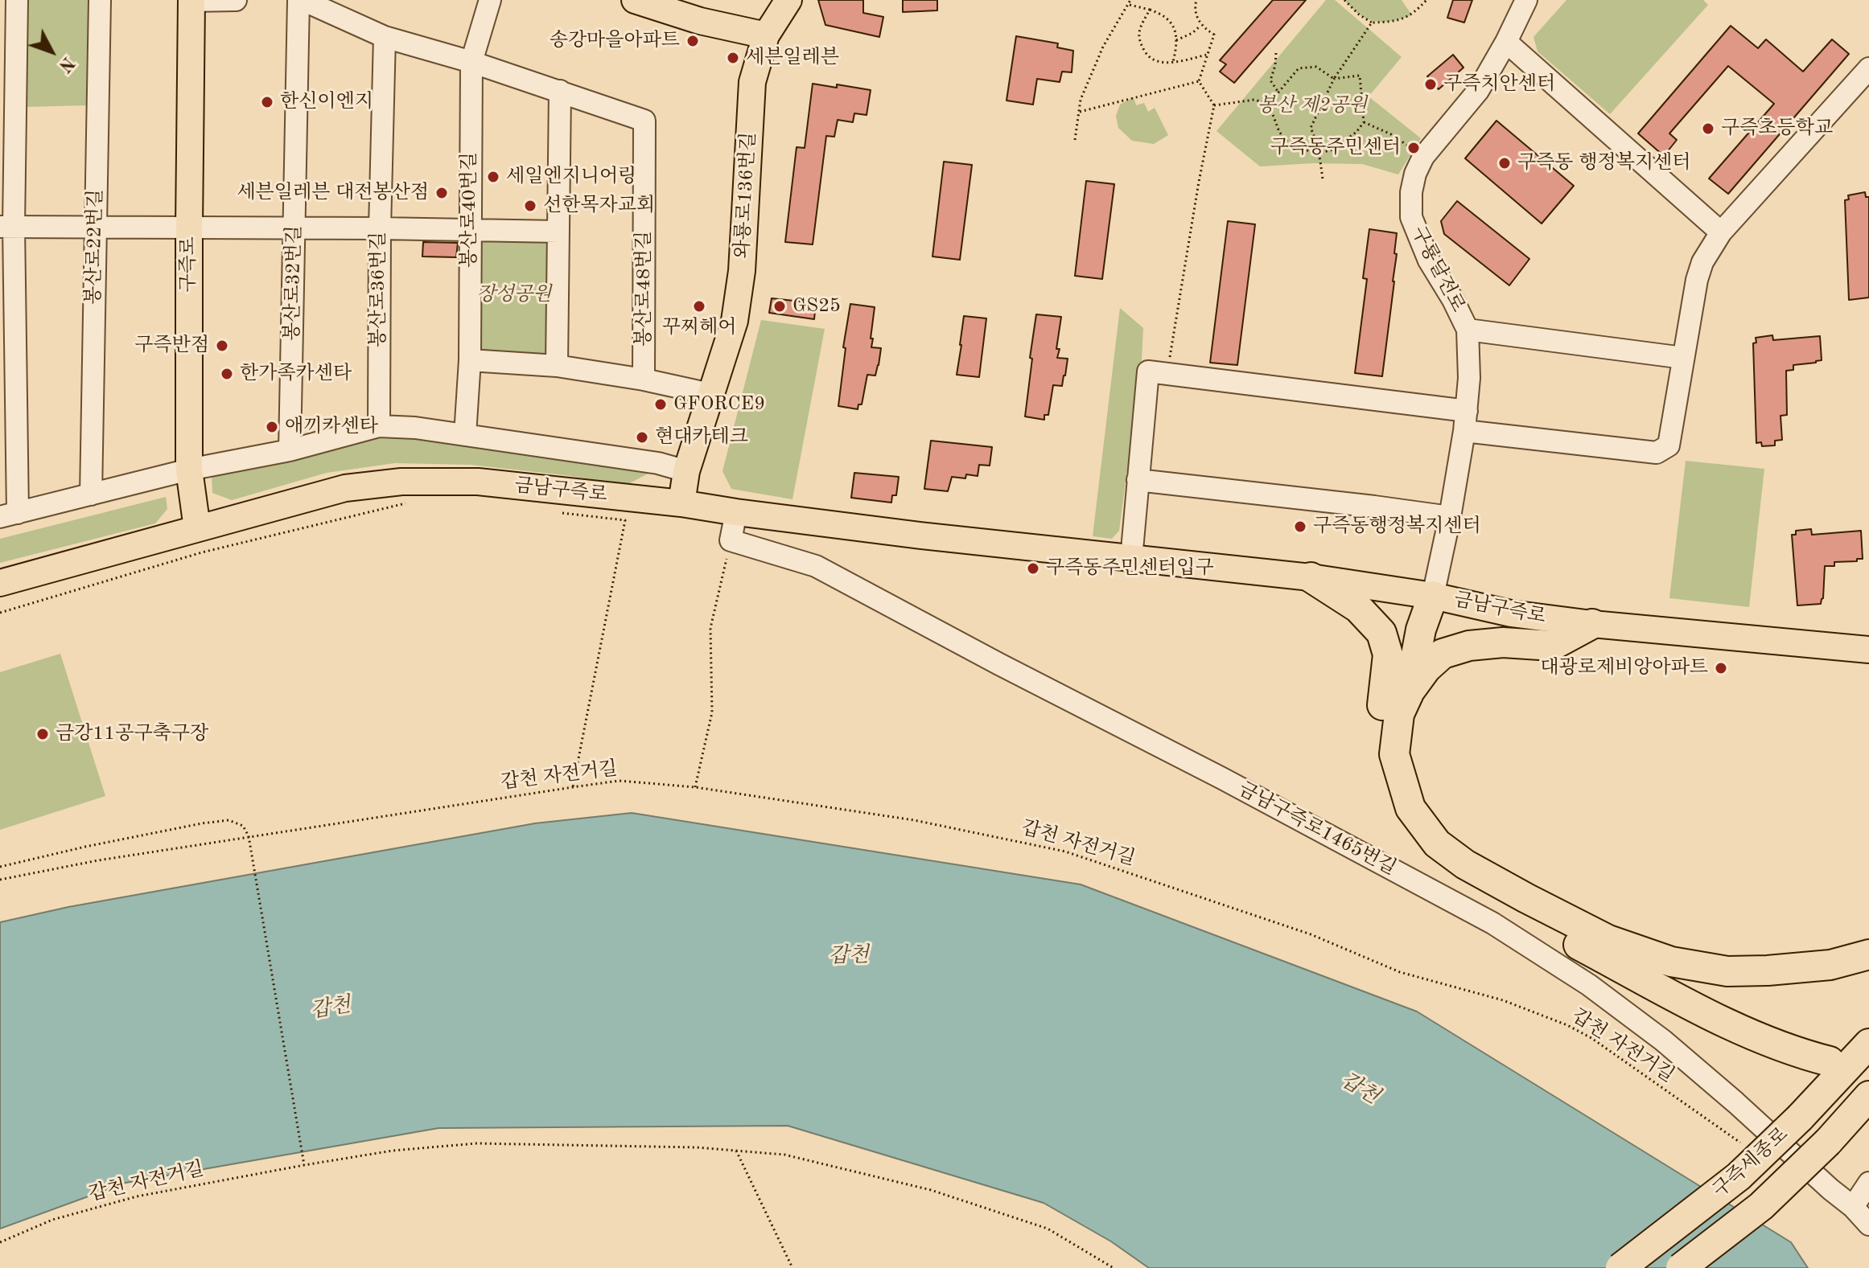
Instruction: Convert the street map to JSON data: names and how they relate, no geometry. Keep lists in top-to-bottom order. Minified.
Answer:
{"streets":{"highway":["구즉세종로"],"main road":["와룡로136번길","구즉로","금남구즉로"],"street":["봉산로40번길","봉산로22번길","구룡달전로","봉산로32번길","봉산로48번길","봉산로36번길","금남구즉로1465번길"],"path":["갑천 자전거길"]},"crossings":[["와룡로136번길","금남구즉로"],["구즉로","금남구즉로"],["구룡달전로","금남구즉로"]],"water":["갑천"],"parks":["봉산 제2공원","장성공원"],"places":["송강마을아파트","세븐일레븐","구즉치안센터","한신이엔지","구즉초등학교","구즉동주민센터","구즉동 행정복지센터","세일엔지니어링","세븐일레븐 대전봉산점","선한목자교회","꾸찌헤어","GS25","구즉반점","한가족카센타","GFORCE9","애끼카센타","현대카테크","구즉동행정복지센터","구즉동주민센터입구","대광로제비앙아파트","금강11공구축구장"],"north":"bottom right"}
